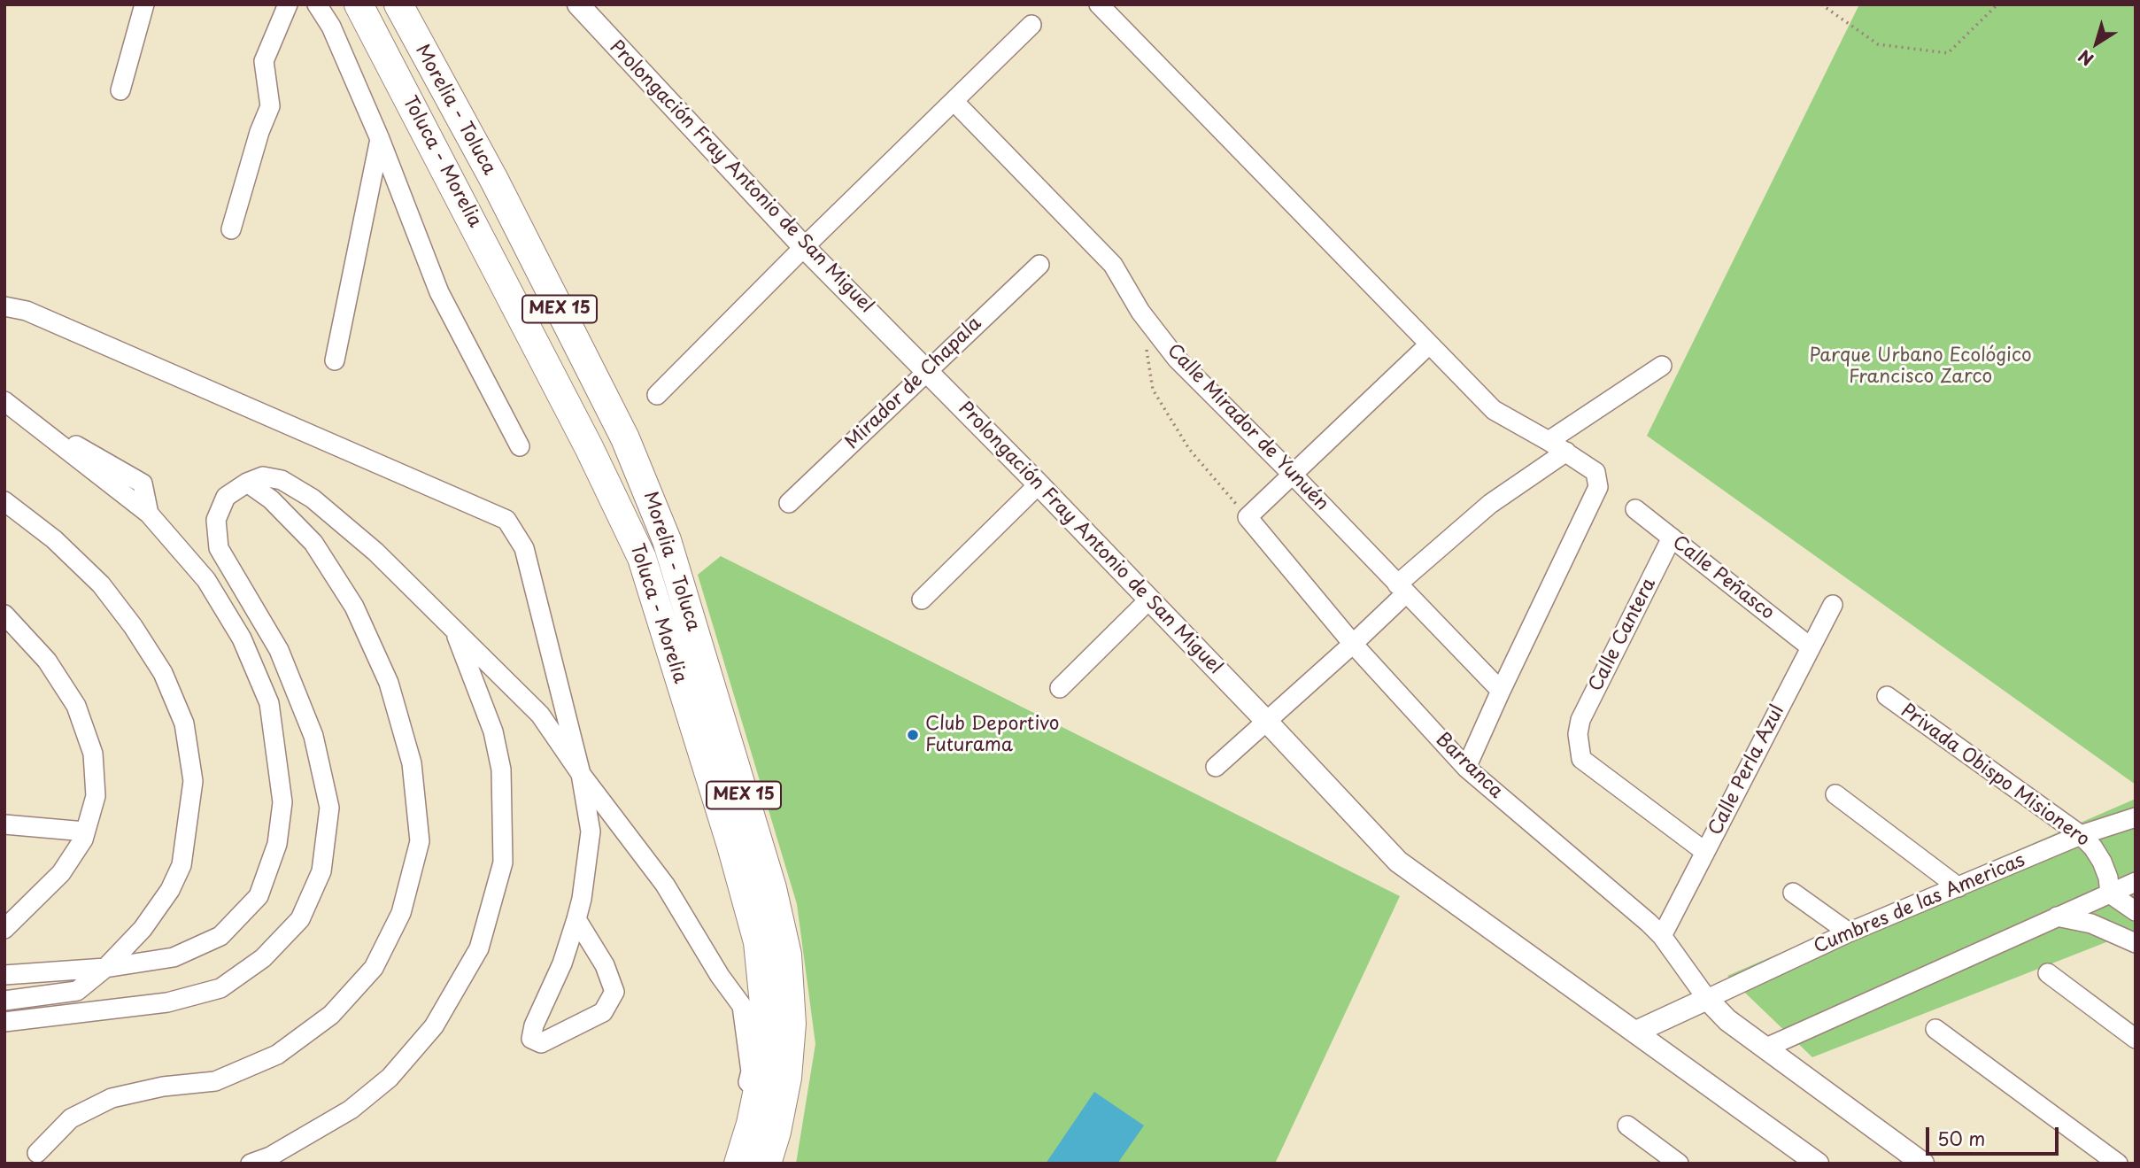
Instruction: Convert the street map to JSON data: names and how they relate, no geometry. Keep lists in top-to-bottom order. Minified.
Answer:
{"streets":{"main road":["Morelia - Toluca","Toluca - Morelia","MEX 15"],"street":["Prolongación Fray Antonio de San Miguel","Mirador de Chapala","Calle Mirador de Yunuén","Calle Peñasco","Calle Cantera","Barranca","Calle Perla Azul","Privada Obispo Misionero","Cumbres de las Americas"]},"crossings":[["Prolongación Fray Antonio de San Miguel","Mirador de Chapala"],["Calle Peñasco","Calle Cantera"],["Calle Peñasco","Calle Perla Azul"],["Calle Cantera","Calle Perla Azul"],["Barranca","Calle Perla Azul"],["Barranca","Cumbres de las Americas"],["Privada Obispo Misionero","Cumbres de las Americas"]],"parks":["Parque Urbano Ecológico Francisco Zarco"],"places":["Club Deportivo Futurama"],"scale_bar":"50 m","north":"bottom left"}
